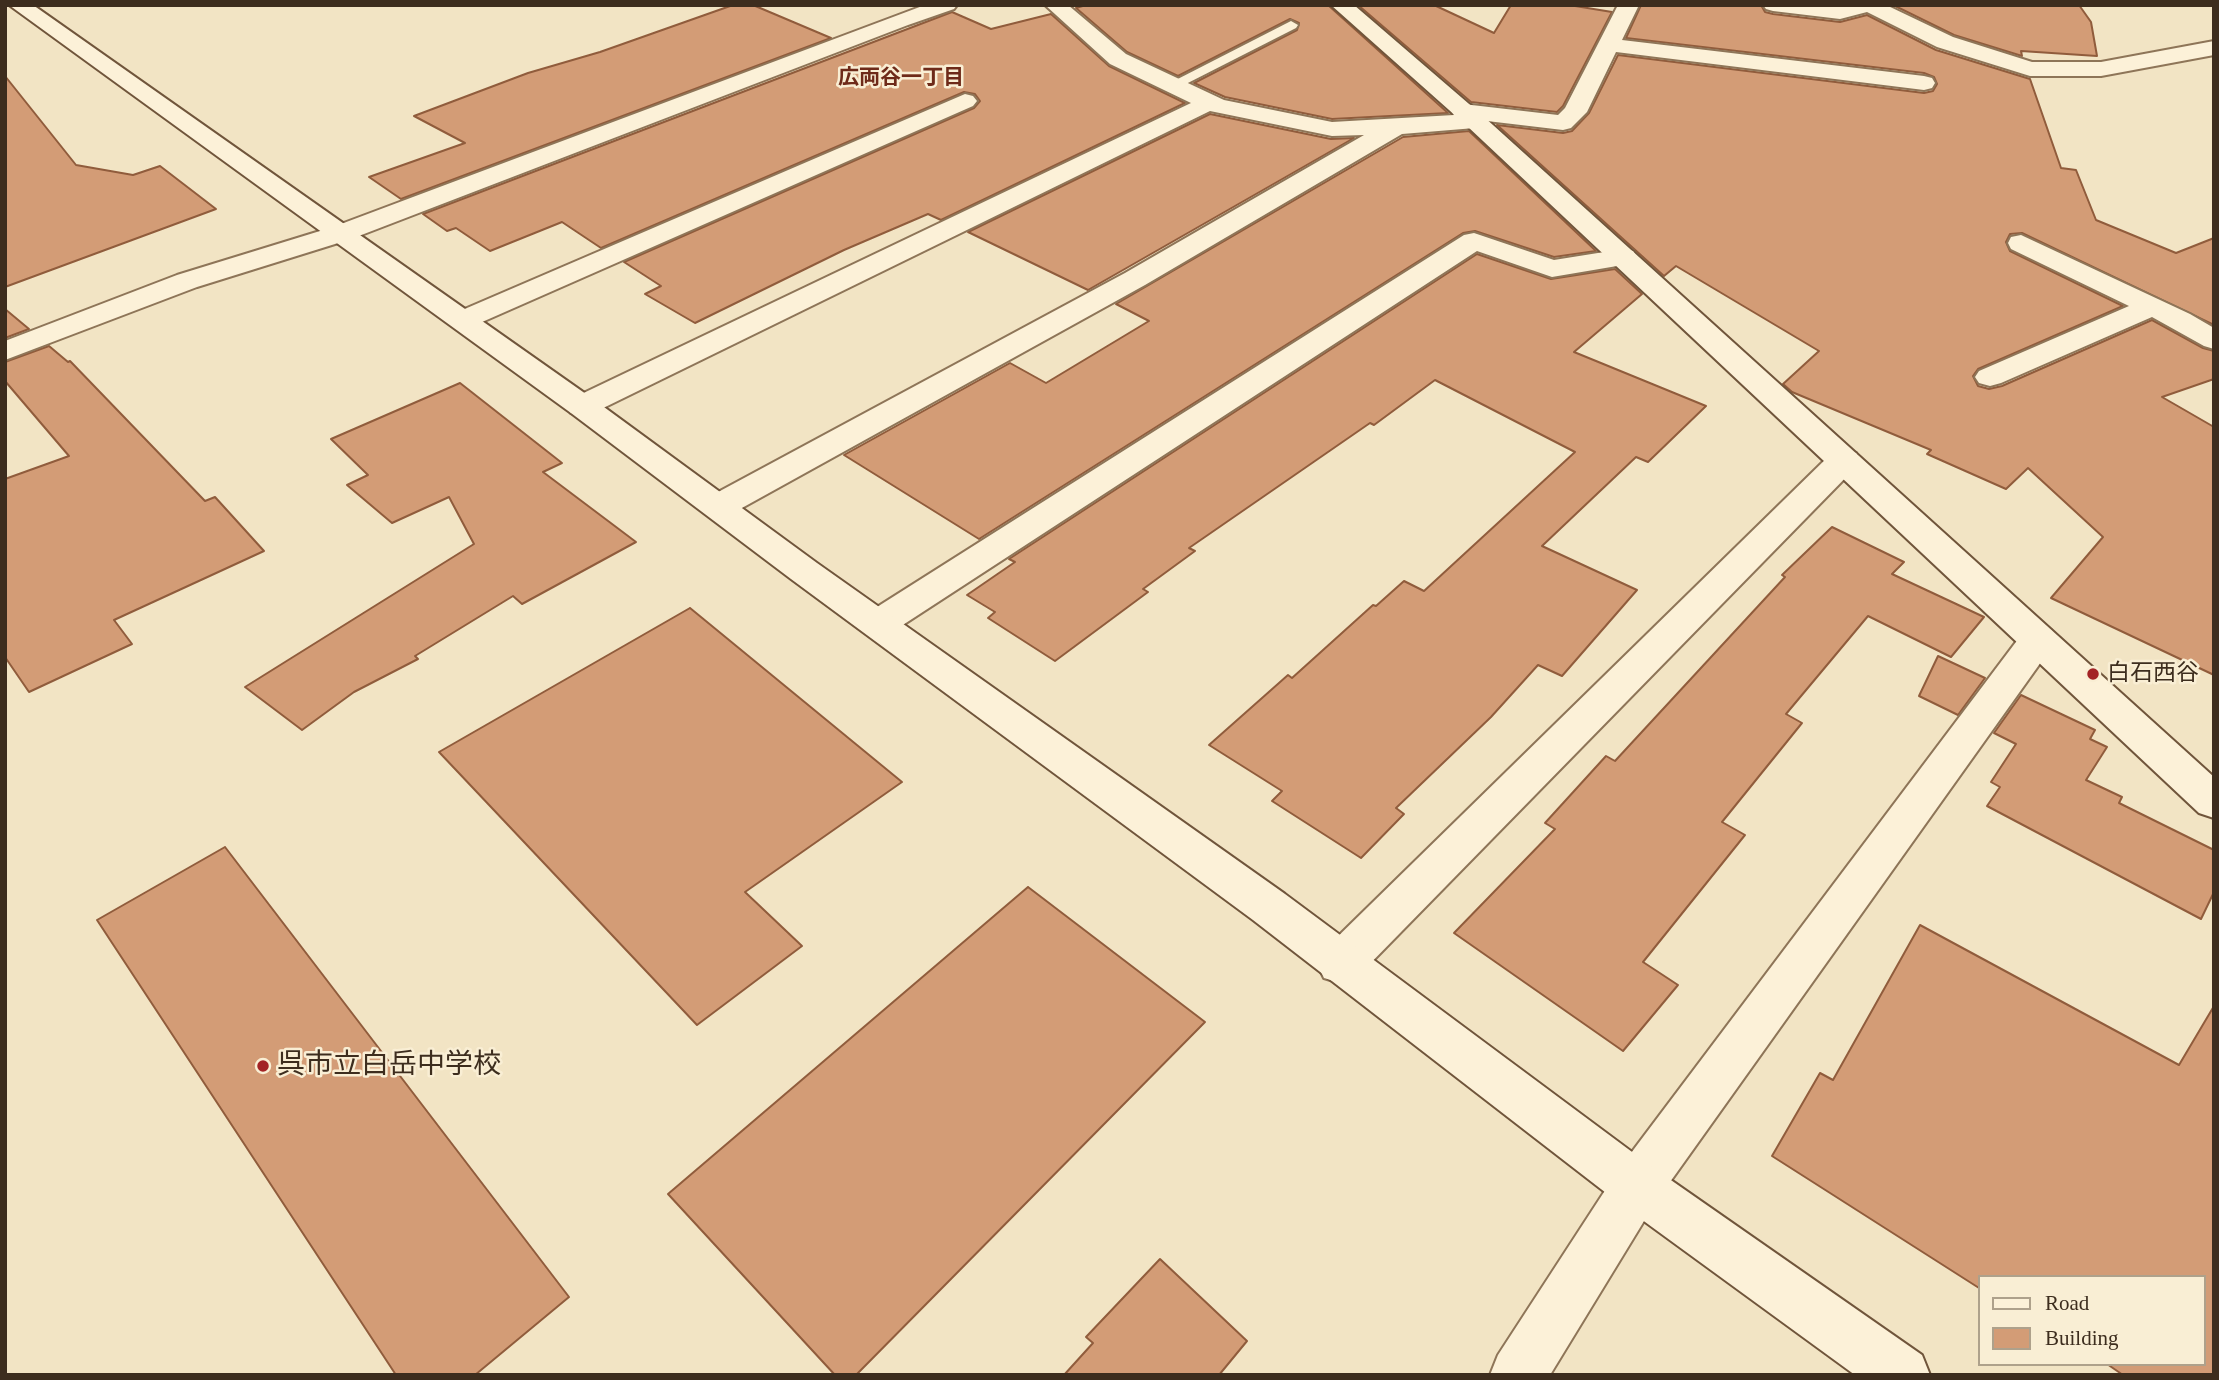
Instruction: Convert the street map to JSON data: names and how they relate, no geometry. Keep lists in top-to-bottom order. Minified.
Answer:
{"districts":["広両谷一丁目"],"places":["白石西谷","呉市立白岳中学校"],"legend":["Road","Building"]}
